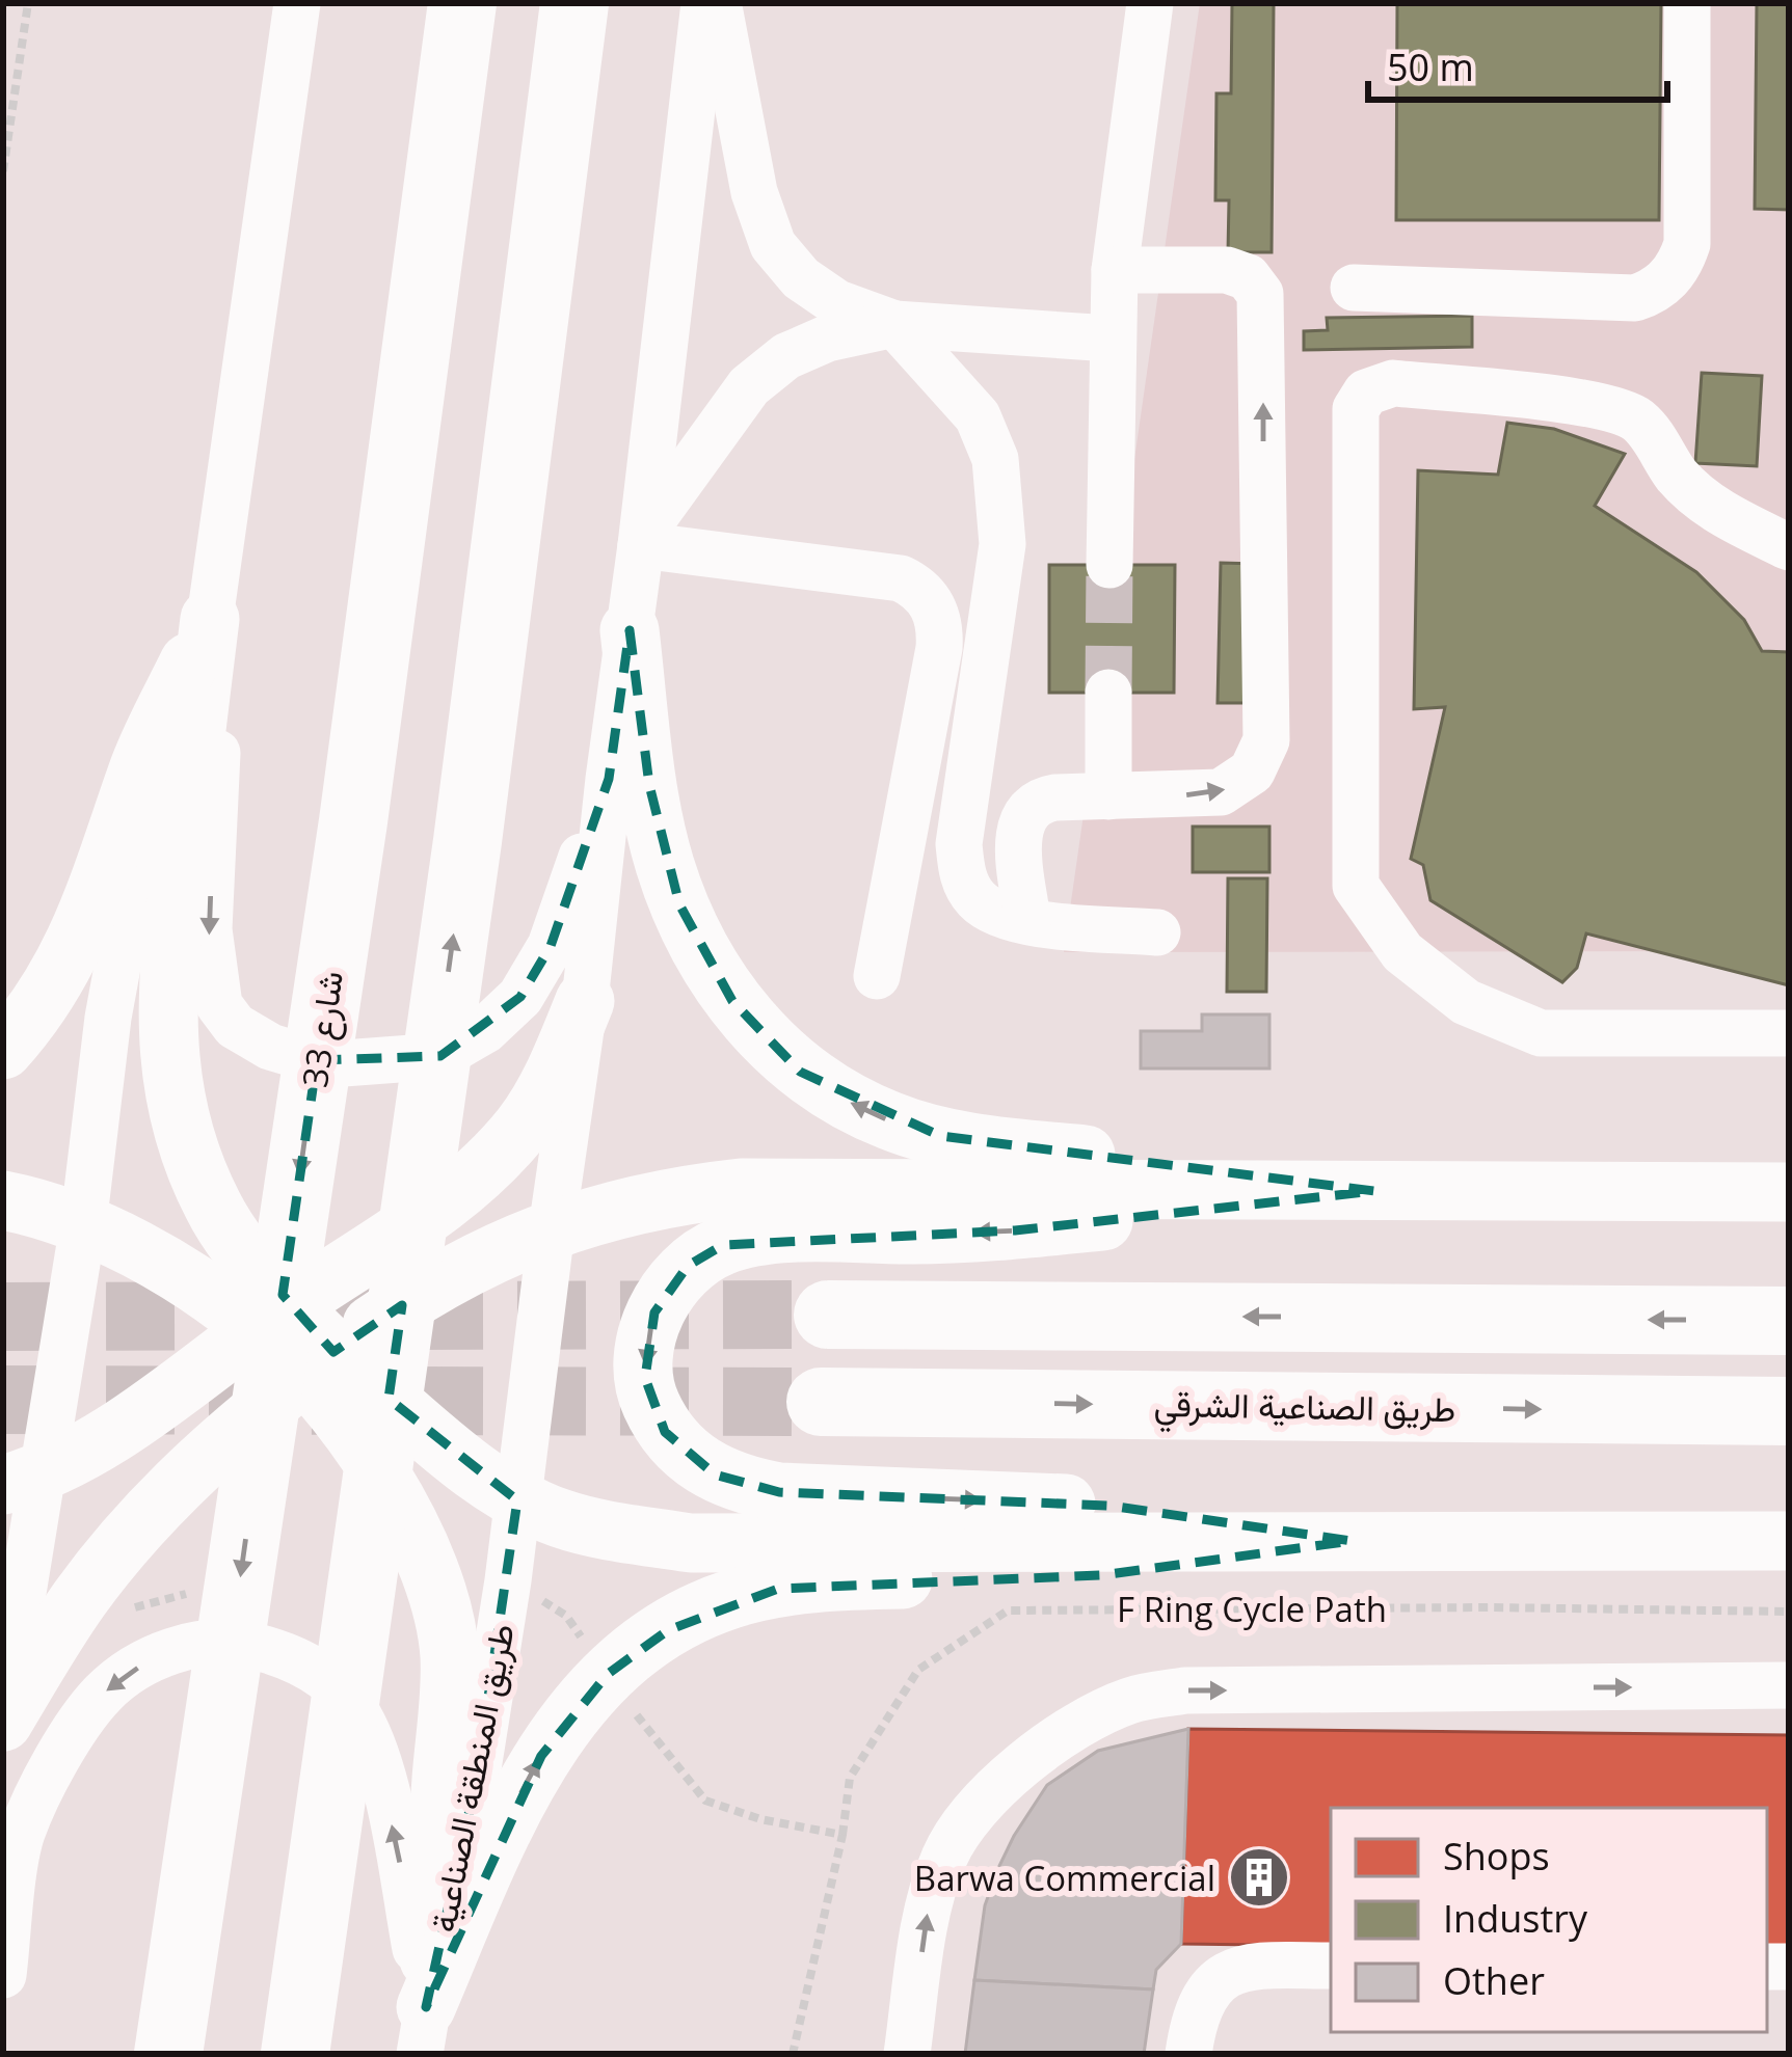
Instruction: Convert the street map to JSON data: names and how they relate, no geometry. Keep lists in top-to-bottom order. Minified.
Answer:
{"streets":{"highway":["شارع 33","طريق الصناعية الشرقي"],"street":["طريق المنطقة الصناعية"],"path":["F Ring Cycle Path"]},"places":{"building":["Barwa Commercial"]},"legend":["Shops","Industry","Other"],"scale_bar":"50 m"}
